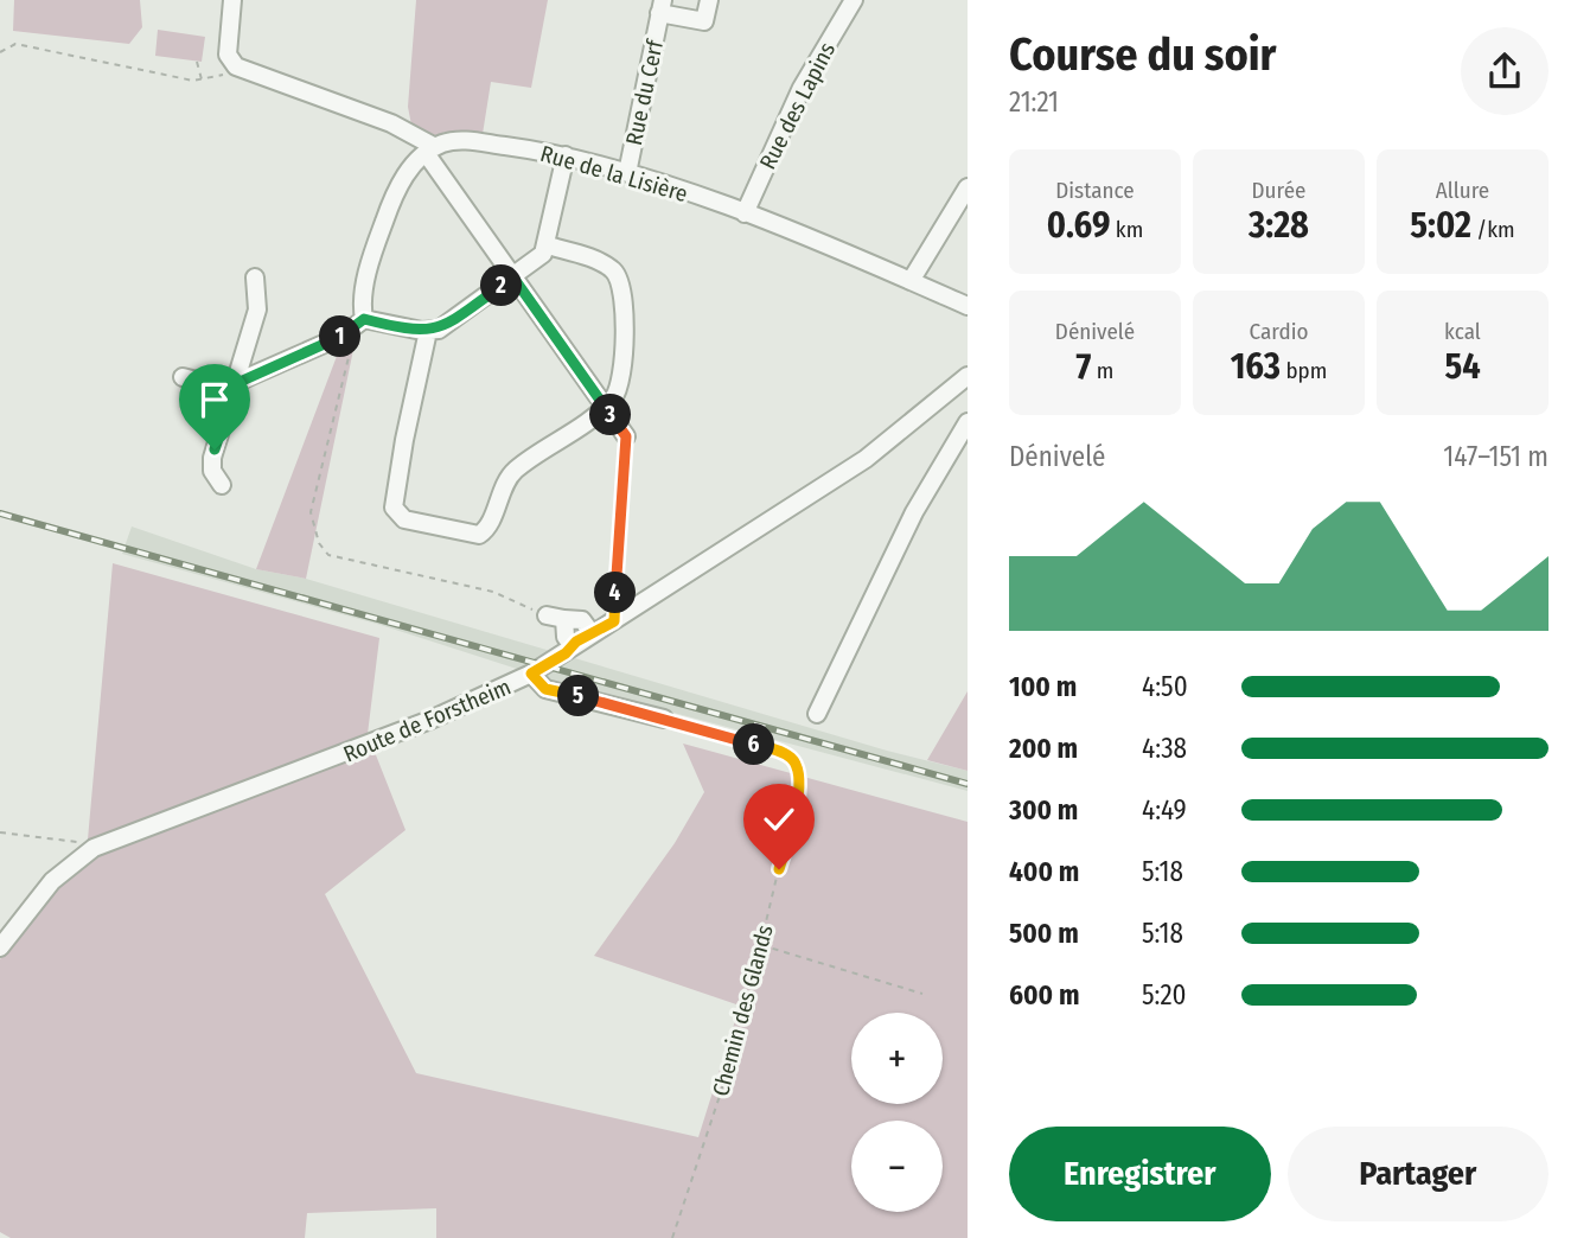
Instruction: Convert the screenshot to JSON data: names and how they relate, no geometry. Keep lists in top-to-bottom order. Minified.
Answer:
{"streets":{"street":["Rue du Cerf","Rue des Lapins","Rue de la Lisière","Route de Forstheim"],"path":["Chemin des Glands"]},"crossings":[["Rue du Cerf","Rue de la Lisière"],["Rue des Lapins","Rue de la Lisière"]],"page":{"heading":["Course du soir","21:21"],"stats":[["Distance","0.69 km"],["Durée","3:28"],["Allure","5:02 /km"],["Dénivelé","7 m"],["Cardio","163 bpm"],["kcal","54"]],"pins":["2","1","3","4","5","6"],"chart":["Dénivelé","147–151 m"],"list":[{"name":"100 m","note":"4:50"},{"name":"200 m","note":"4:38"},{"name":"300 m","note":"4:49"},{"name":"400 m","note":"5:18"},{"name":"500 m","note":"5:18"},{"name":"600 m","note":"5:20"}],"map_buttons":["+","−"],"buttons":["Enregistrer","Partager"]}}
